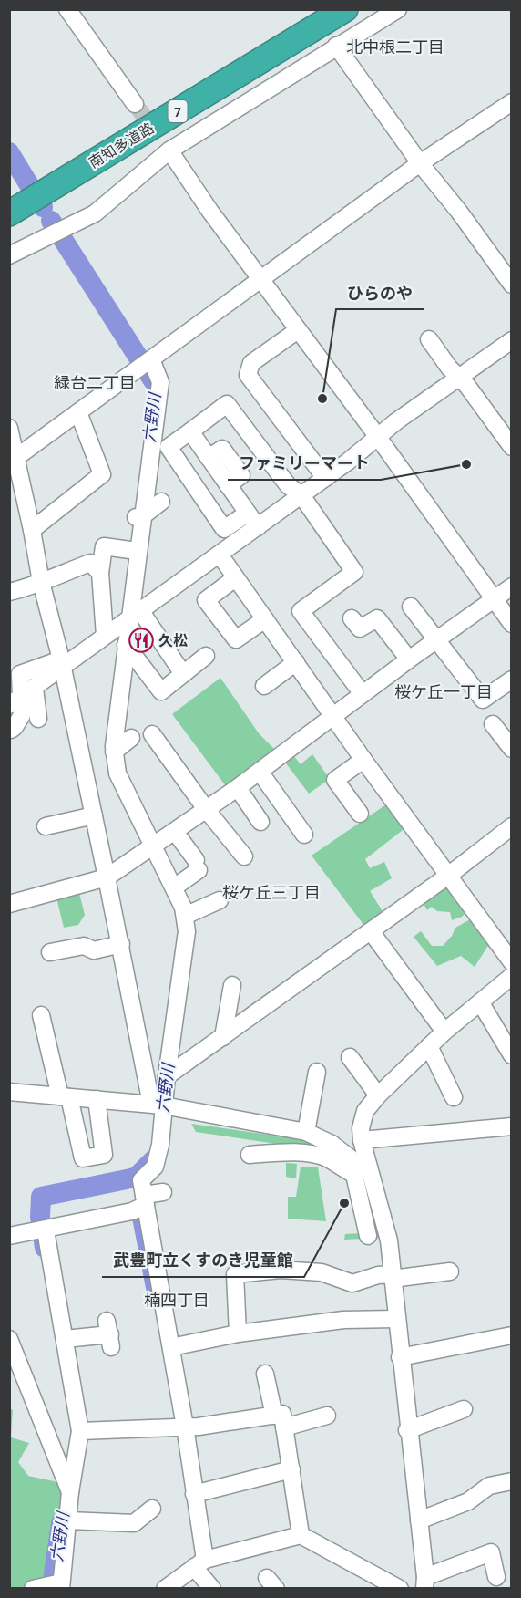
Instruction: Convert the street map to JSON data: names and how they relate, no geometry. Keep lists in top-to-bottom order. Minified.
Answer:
{"streets":{"highway":["7","南知多道路"]},"districts":["北中根二丁目","緑台二丁目","桜ケ丘一丁目","桜ケ丘三丁目","楠四丁目"],"water":["六野川"],"places":{"other":["ひらのや","ファミリーマート","武豊町立くすのき児童館"],"restaurant":["久松"]}}
